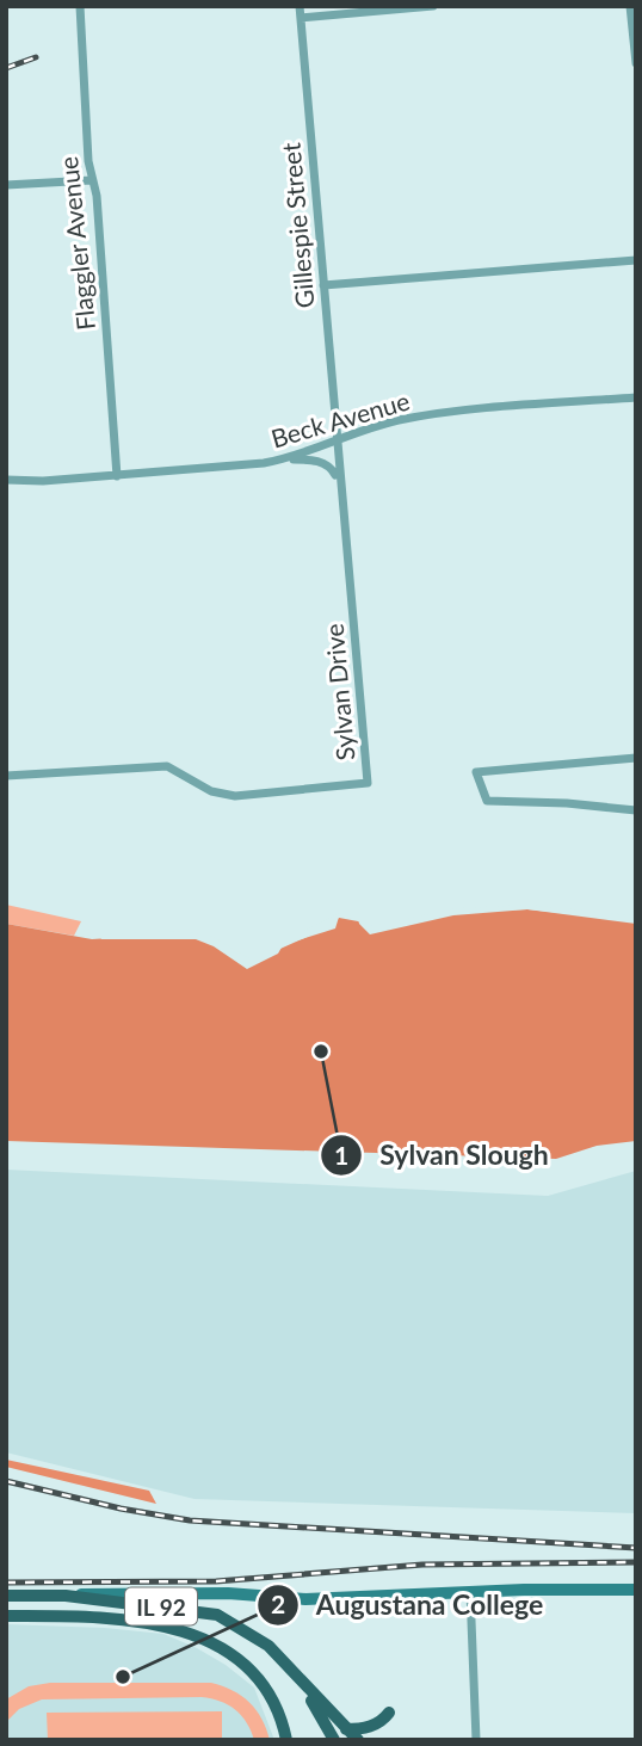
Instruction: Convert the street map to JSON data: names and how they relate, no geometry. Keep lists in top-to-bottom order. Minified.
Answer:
{"streets":{"main road":["IL 92"],"street":["Gillespie Street","Flaggler Avenue","Beck Avenue","Sylvan Drive"]},"crossings":[["Gillespie Street","Beck Avenue"],["Gillespie Street","Sylvan Drive"],["Flaggler Avenue","Beck Avenue"],["Beck Avenue","Sylvan Drive"]],"places":["Sylvan Slough","Augustana College"]}
